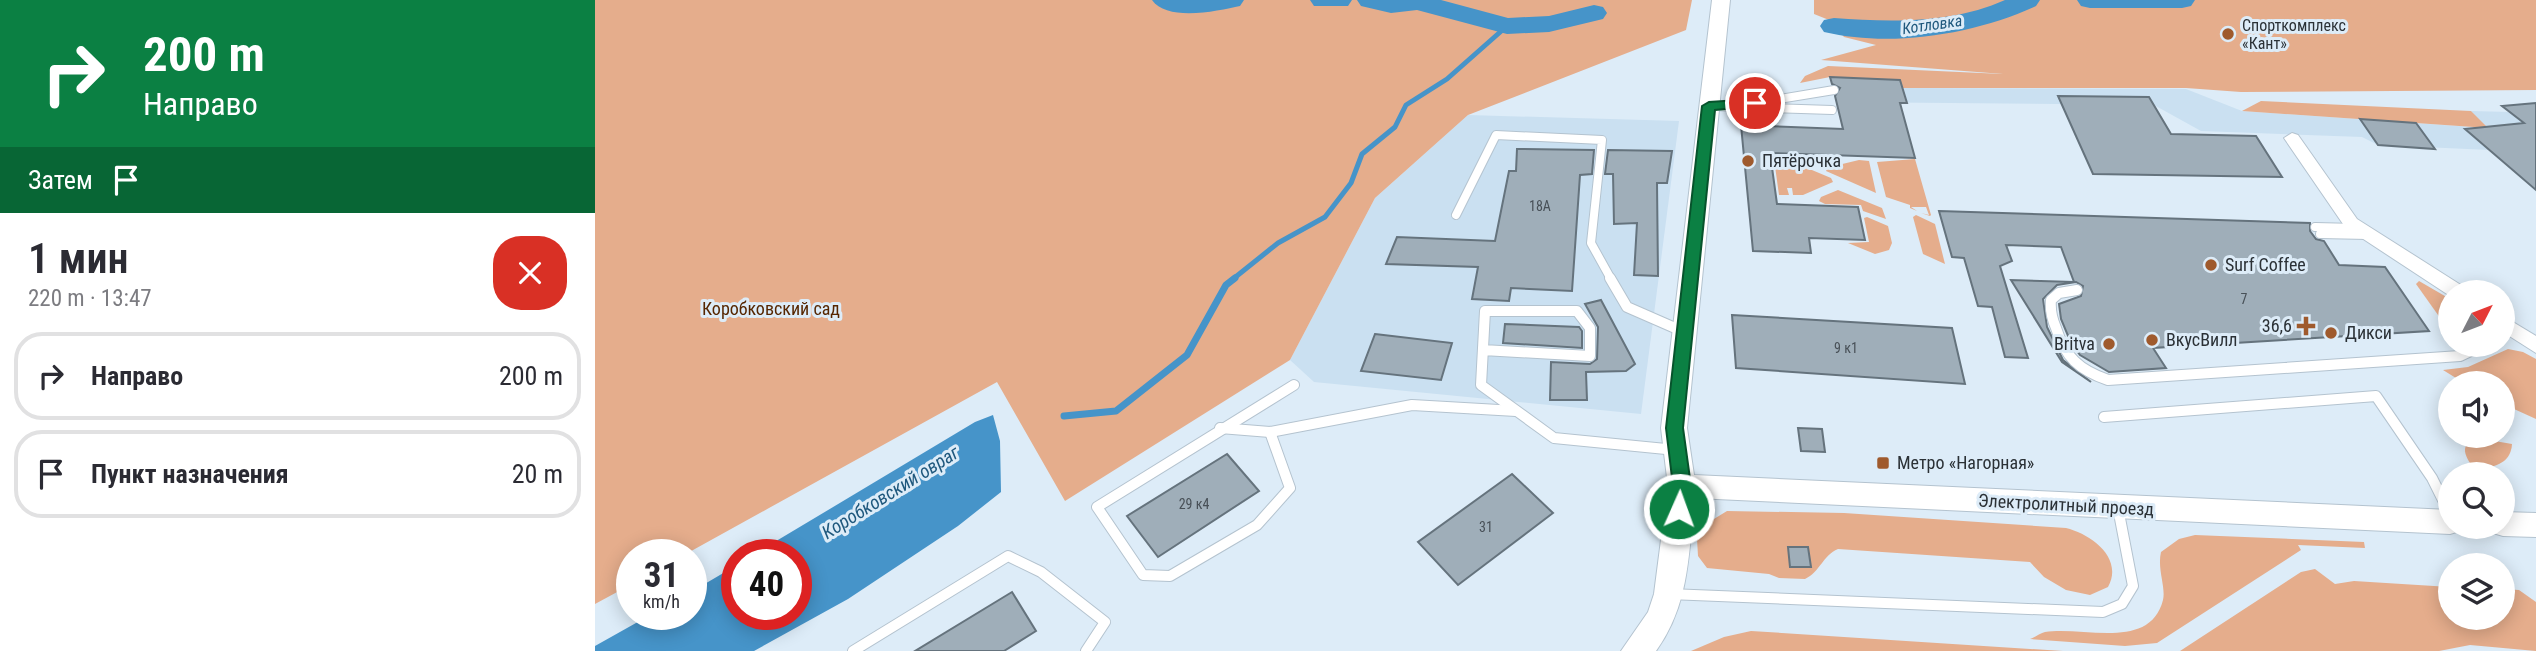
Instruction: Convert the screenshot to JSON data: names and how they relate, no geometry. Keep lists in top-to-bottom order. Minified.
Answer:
{"streets":{"street":["Электролитный проезд"]},"water":["Котловка","Коробковский овраг"],"parks":["Коробковский сад"],"places":{"other":["Спорткомплекс «Кант»","Пятёрочка","Surf Coffee","Дикси","ВкусВилл","Britva"],"health":["36,6"],"transit":["Метро «Нагорная»"]},"house_numbers":["18А","7","9 к1","29 к4","31"],"north":"top right","page":{"turn":["200 m","Направо"],"then":"Затем","heading":["1 мин","220 m · 13:47"],"list":[{"name":"Направо","value":"200 m"},{"name":"Пункт назначения","value":"20 m"}],"speed":"31 km/h","limit":"40"}}
